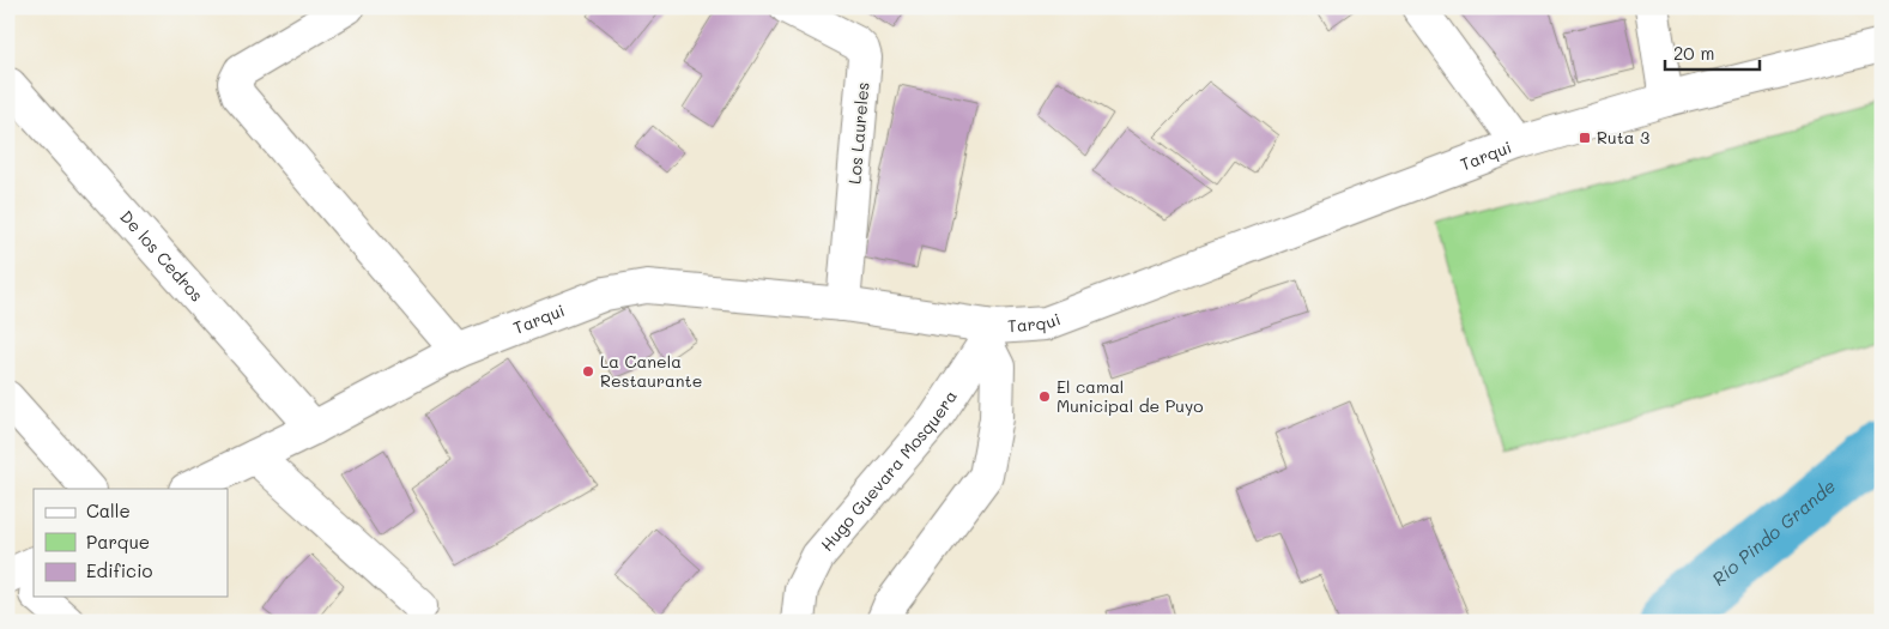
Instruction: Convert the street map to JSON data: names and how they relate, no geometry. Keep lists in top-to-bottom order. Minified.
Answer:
{"streets":{"street":["Los Laureles","Tarqui","De los Cedros","Hugo Guevara Mosquera"]},"crossings":[["Los Laureles","Tarqui"],["Tarqui","De los Cedros"],["Tarqui","Hugo Guevara Mosquera"]],"water":["Río Pindo Grande"],"places":{"transit":["Ruta 3"],"other":["La Canela Restaurante","El camal Municipal de Puyo"]},"legend":["Calle","Parque","Edificio"],"scale_bar":"20 m"}
